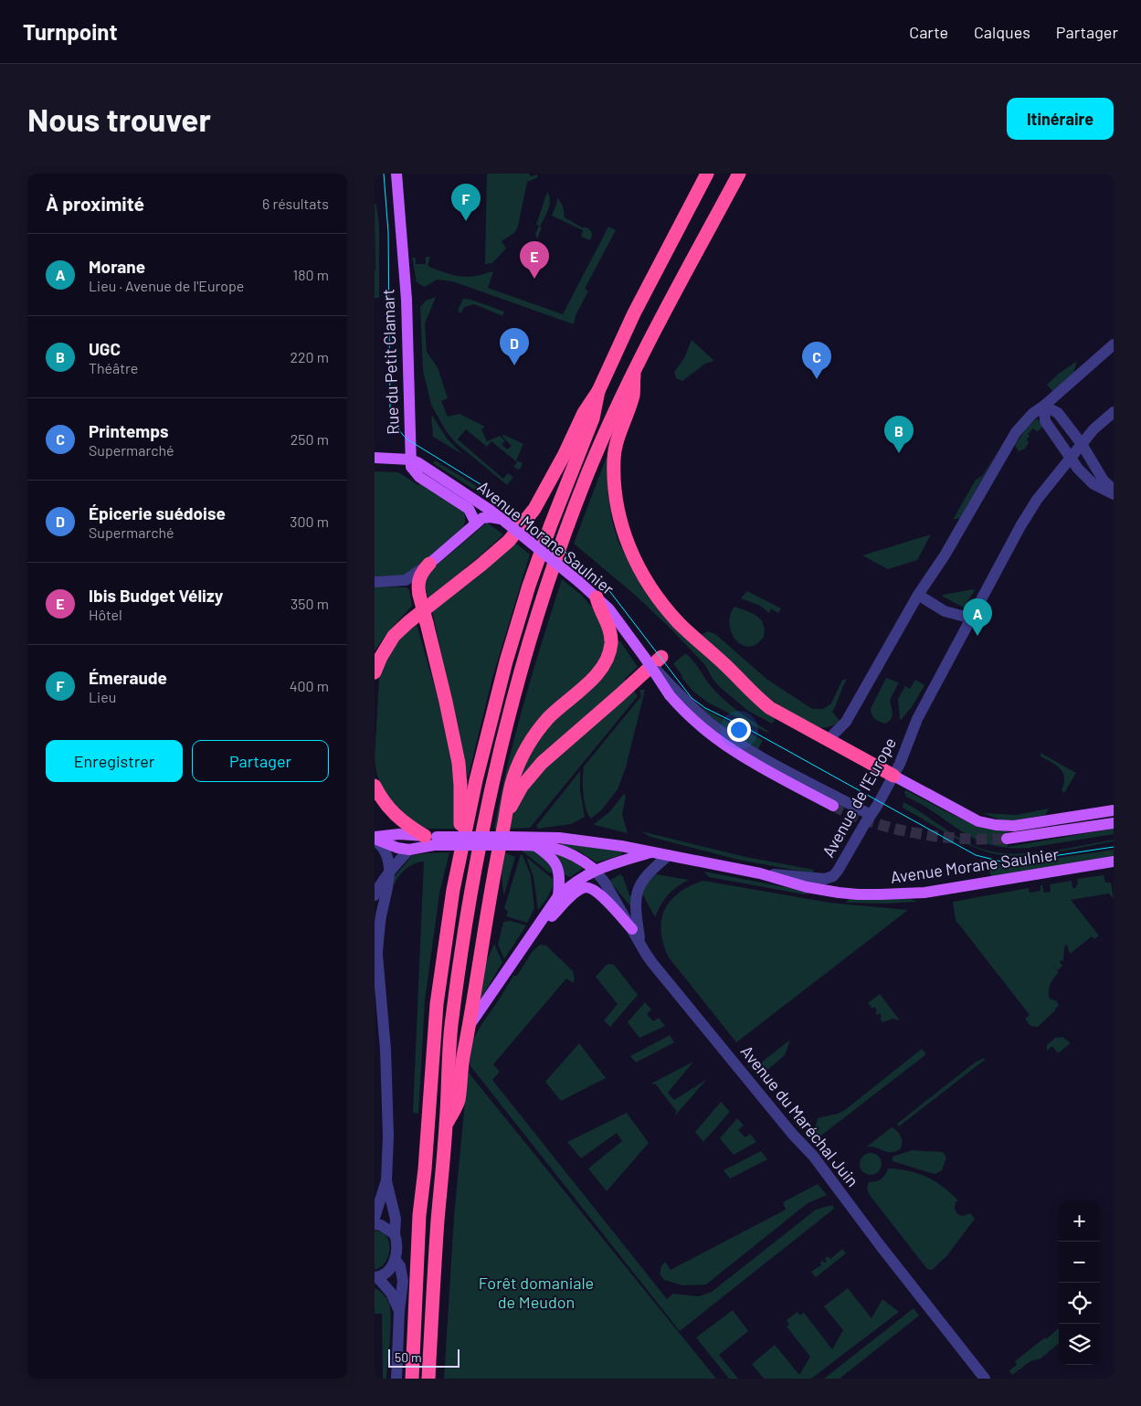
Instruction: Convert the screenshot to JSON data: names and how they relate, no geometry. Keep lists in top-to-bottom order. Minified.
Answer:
{"streets":{"main road":["Rue du Petit Clamart","Avenue Morane Saulnier"],"street":["Avenue de l'Europe","Avenue du Maréchal Juin"]},"crossings":[["Rue du Petit Clamart","Avenue Morane Saulnier"],["Avenue Morane Saulnier","Avenue de l'Europe"],["Avenue Morane Saulnier","Avenue du Maréchal Juin"]],"parks":["Forêt domaniale de Meudon"],"scale_bar":"50 m","page":{"header":"Turnpoint","nav":["Carte","Calques","Partager"],"buttons":["Itinéraire",["Enregistrer","Partager"]],"title":"Nous trouver","heading":["À proximité","6 résultats"],"pins":["F","E","D","C","B","A"],"list":[{"mark":"A","name":"Morane","note":"Lieu · Avenue de l'Europe","value":"180 m"},{"mark":"B","name":"UGC","note":"Théâtre","value":"220 m"},{"mark":"C","name":"Printemps","note":"Supermarché","value":"250 m"},{"mark":"D","name":"Épicerie suédoise","note":"Supermarché","value":"300 m"},{"mark":"E","name":"Ibis Budget Vélizy","note":"Hôtel","value":"350 m"},{"mark":"F","name":"Émeraude","note":"Lieu","value":"400 m"}],"map_buttons":["+","−"],"scale":"50 m"}}
